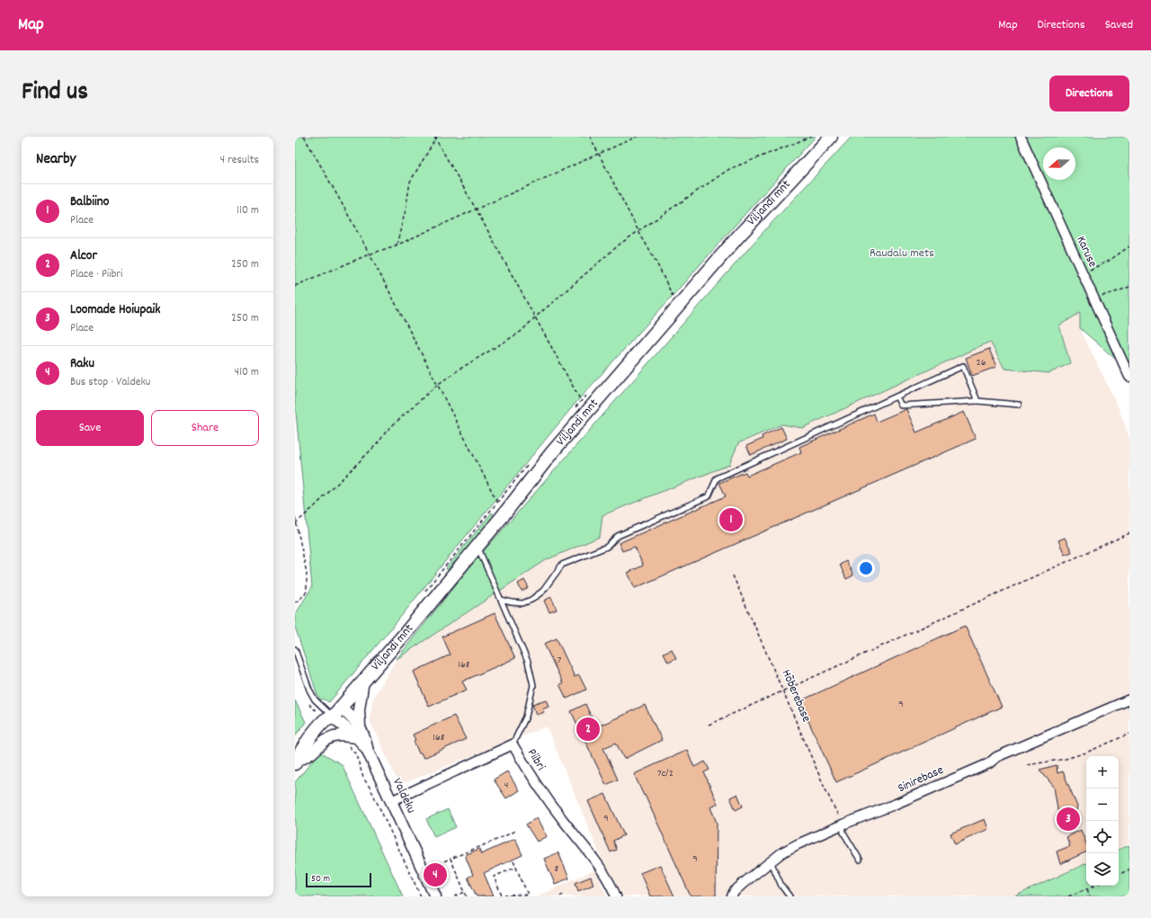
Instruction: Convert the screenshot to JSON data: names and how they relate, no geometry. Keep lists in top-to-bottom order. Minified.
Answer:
{"streets":{"main road":["Viljandi mnt"],"street":["Karuse","Piibri","Sinirebase","Valdeku"],"path":["Hõberebase"]},"crossings":[["Hõberebase","Sinirebase"],["Piibri","Valdeku"]],"parks":["Raudalu mets"],"house_numbers":["26","7","168","9","168","7c/2","4","9","9","8"],"scale_bar":"50 m","north":"left","page":{"header":"Map","nav":["Map","Directions","Saved"],"title":"Find us","buttons":["Directions",["Save","Share"]],"heading":["Nearby","4 results"],"list":[{"mark":"1","name":"Balbiino","note":"Place","value":"110 m"},{"mark":"2","name":"Alcor","note":"Place · Piibri","value":"250 m"},{"mark":"3","name":"Loomade Hoiupaik","note":"Place","value":"250 m"},{"mark":"4","name":"Raku","note":"Bus stop · Valdeku","value":"410 m"}],"pins":["1","2","3","4"],"map_buttons":["+","−"],"scale":"50 m"}}
